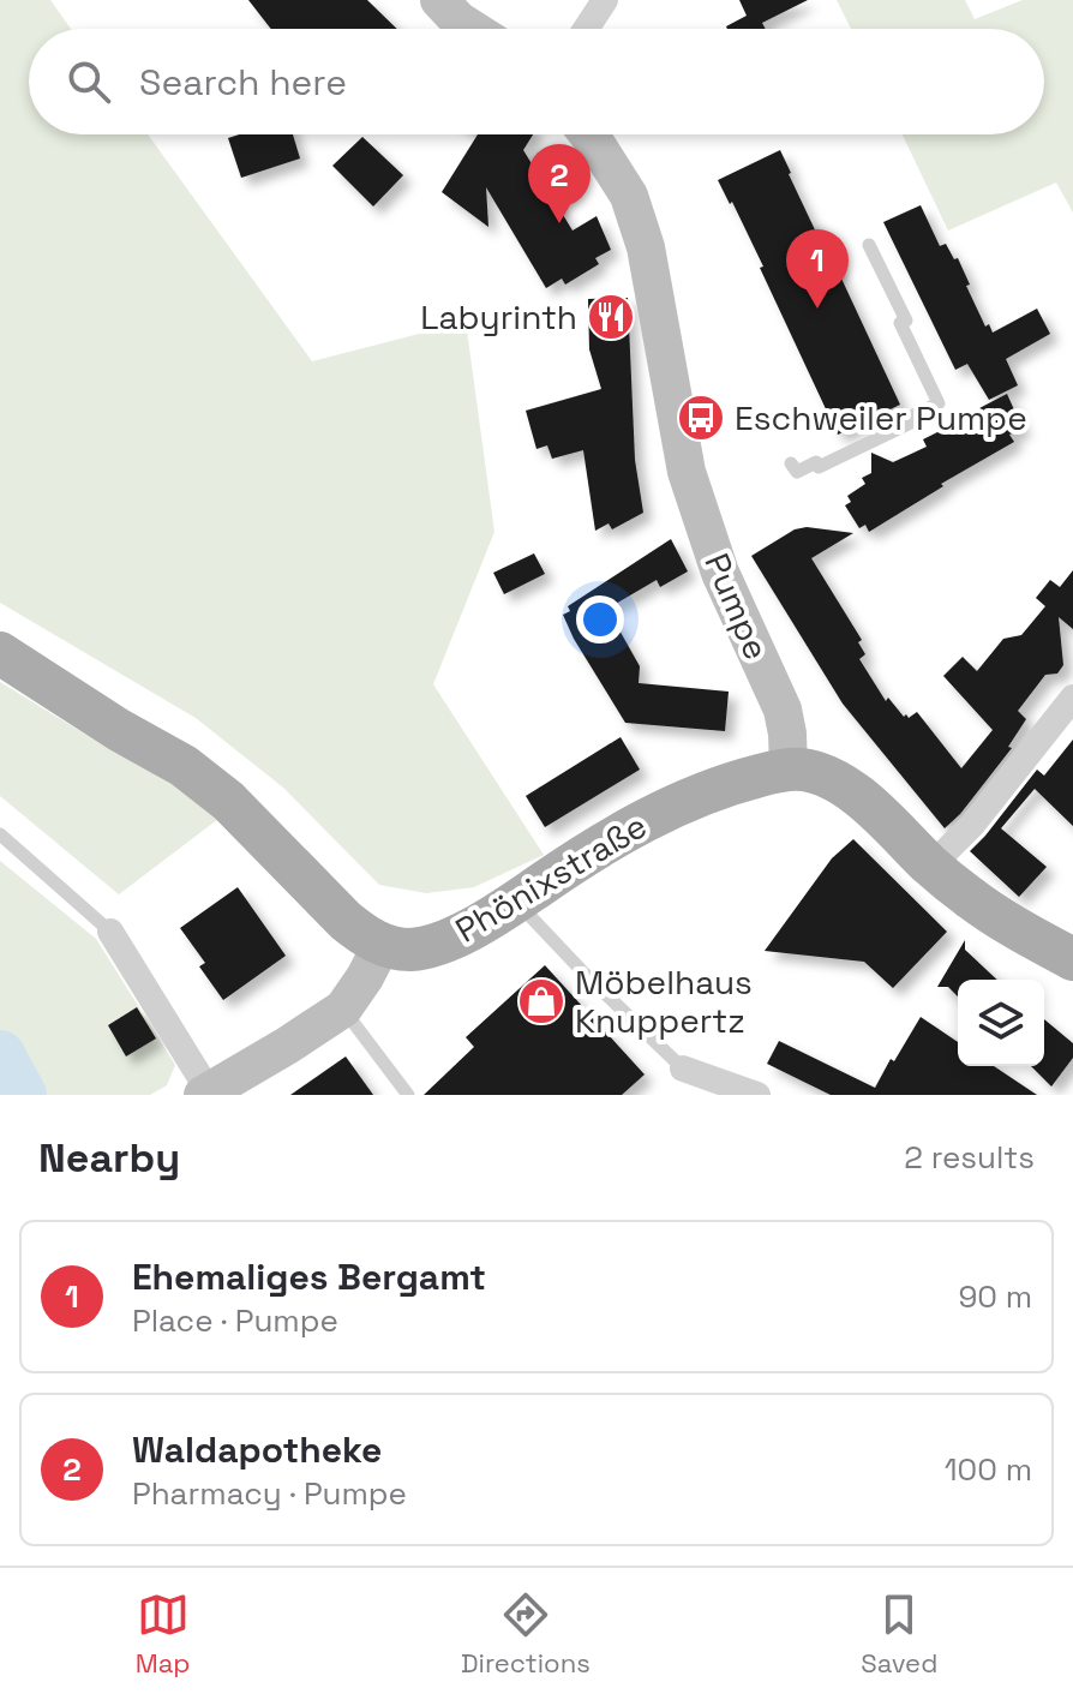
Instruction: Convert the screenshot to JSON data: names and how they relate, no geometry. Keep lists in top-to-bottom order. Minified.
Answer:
{"streets":{"main road":["Pumpe","Phönixstraße"]},"crossings":[["Pumpe","Phönixstraße"]],"places":{"restaurant":["Labyrinth"],"bus stop":["Eschweiler Pumpe"],"shop":["Möbelhaus Knuppertz"]},"page":{"search":"Search here","pins":["2","1"],"heading":["Nearby","2 results"],"list":[{"mark":"1","name":"Ehemaliges Bergamt","note":"Place · Pumpe","value":"90 m"},{"mark":"2","name":"Waldapotheke","note":"Pharmacy · Pumpe","value":"100 m"}],"nav":["Map","Directions","Saved"]}}
